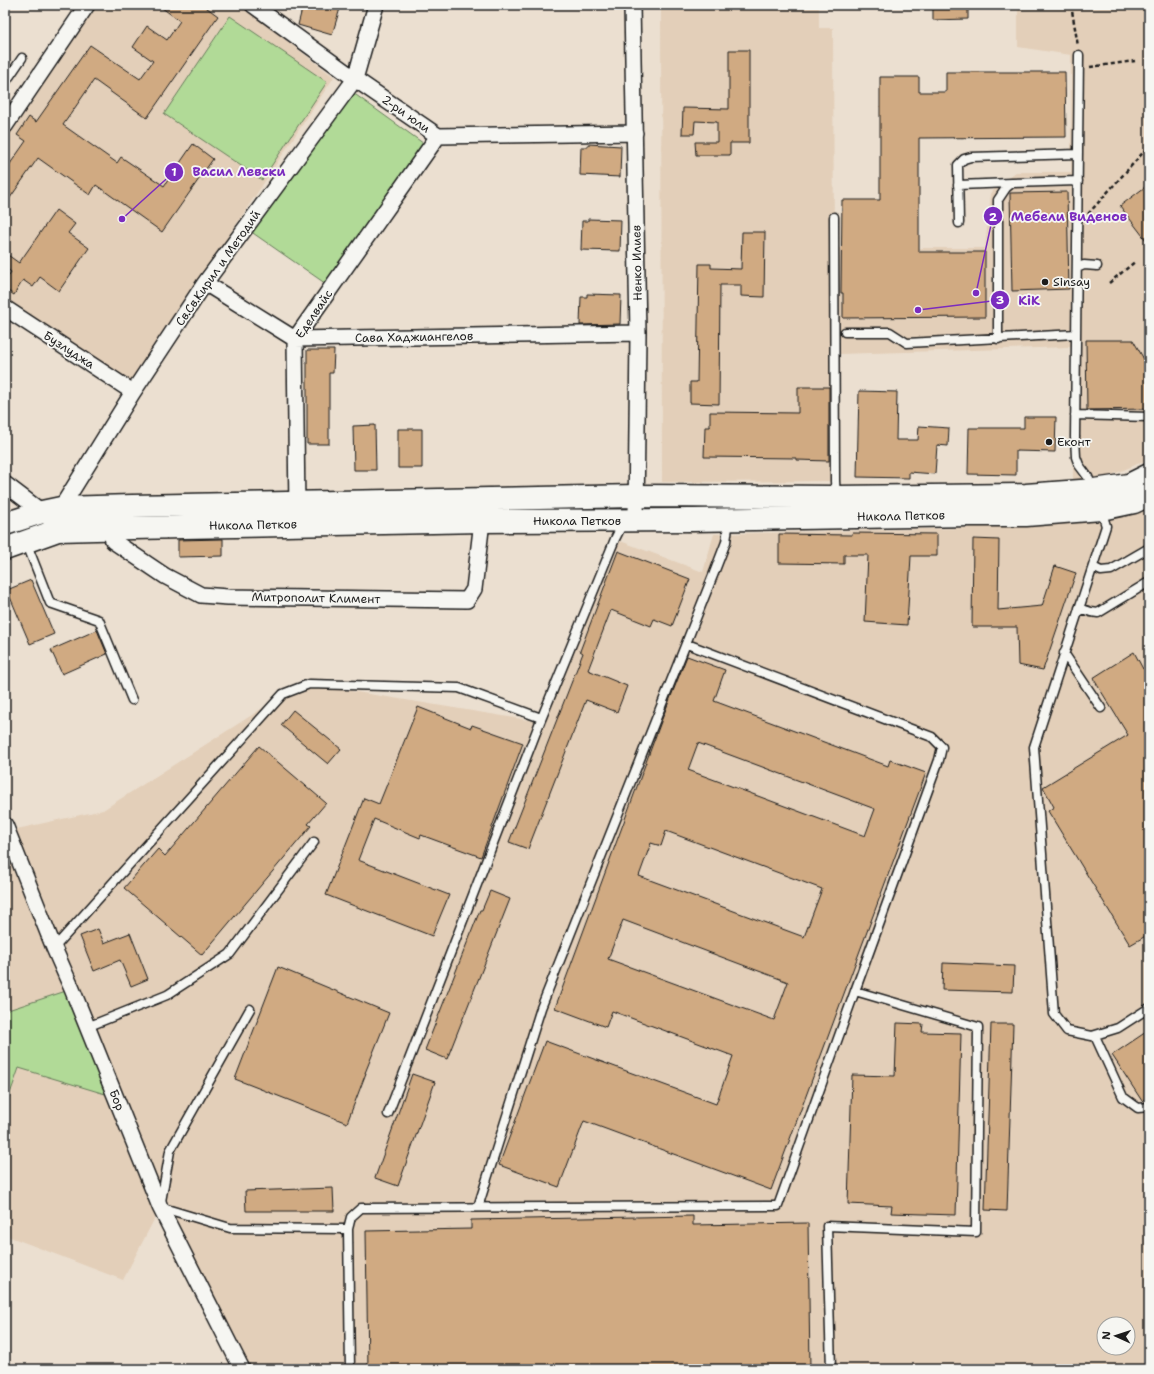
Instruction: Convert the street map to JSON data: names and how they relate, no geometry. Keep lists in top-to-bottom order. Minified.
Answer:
{"streets":{"main road":["Никола Петков"],"street":["2-ри юли","Ненко Илиев","Св.Св.Кирил и Методий","Еделвайс","Сава Хаджиангелов","Бузлуджа","Митрополит Климент","Бор"]},"crossings":[["2-ри юли","Ненко Илиев"],["2-ри юли","Св.Св.Кирил и Методий"],["2-ри юли","Еделвайс"],["Ненко Илиев","Сава Хаджиангелов"],["Ненко Илиев","Никола Петков"],["Св.Св.Кирил и Методий","Бузлуджа"],["Св.Св.Кирил и Методий","Никола Петков"],["Еделвайс","Сава Хаджиангелов"],["Еделвайс","Никола Петков"],["Никола Петков","Митрополит Климент"]],"places":["Васил Левски","Sinsay","Мебели Виденов","KiK","Еконт"],"north":"left"}
